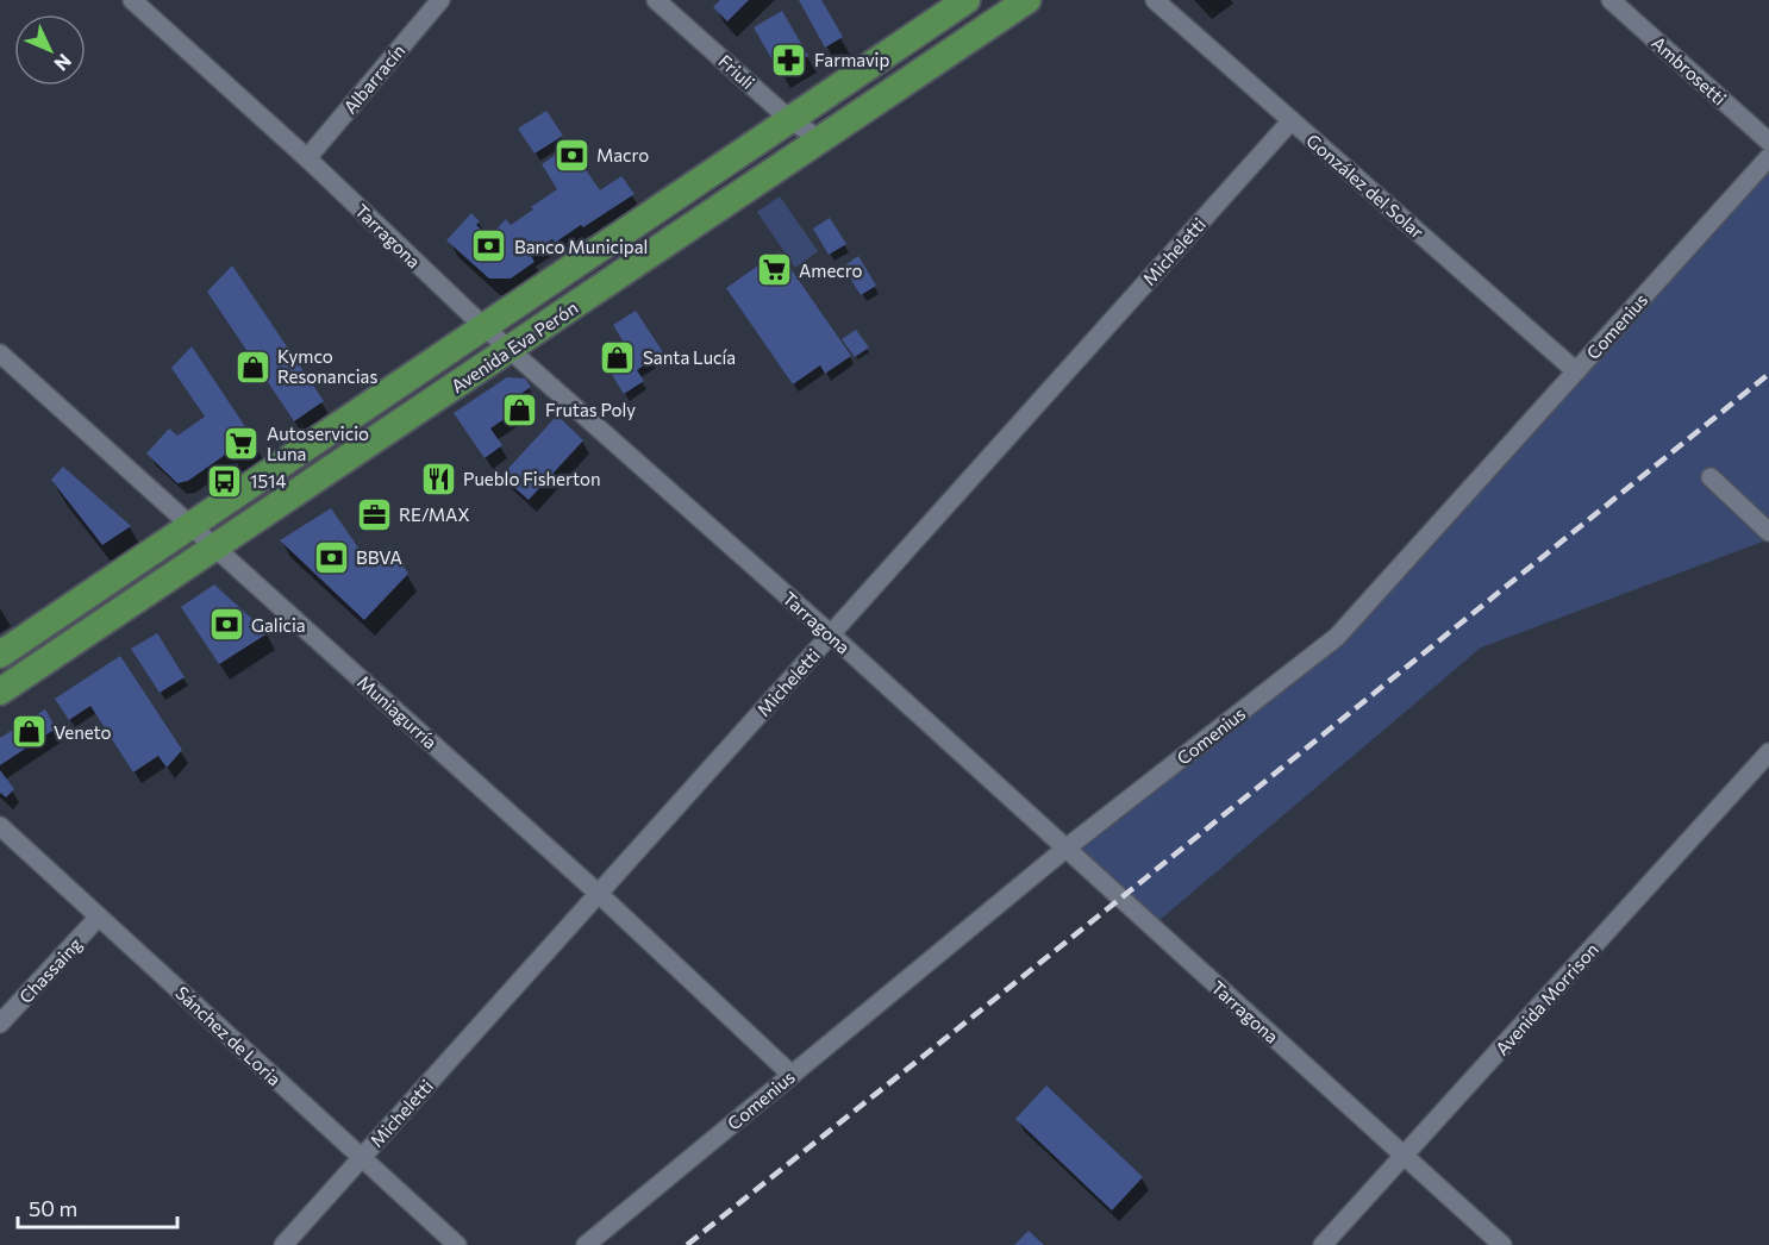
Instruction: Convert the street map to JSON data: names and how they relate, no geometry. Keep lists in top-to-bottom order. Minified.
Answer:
{"streets":{"main road":["Avenida Eva Perón"],"street":["Ambrosetti","Friuli","Albarracín","González del Solar","Tarragona","Micheletti","Comenius","Muniagurría","Chassaing","Avenida Morrison","Sánchez de Loria"]},"crossings":[["Friuli","Avenida Eva Perón"],["Albarracín","Tarragona"],["González del Solar","Micheletti"],["González del Solar","Comenius"],["Tarragona","Micheletti"],["Tarragona","Comenius"],["Tarragona","Avenida Eva Perón"],["Tarragona","Avenida Morrison"],["Micheletti","Muniagurría"],["Micheletti","Sánchez de Loria"],["Comenius","Muniagurría"],["Avenida Eva Perón","Muniagurría"],["Chassaing","Sánchez de Loria"]],"places":{"pharmacy":["Farmavip"],"bank":["Macro","Banco Municipal","BBVA","Galicia"],"supermarket":["Amecro","Autoservicio Luna"],"shop":["Santa Lucía","Kymco Resonancias","Frutas Poly","Veneto"],"restaurant":["Pueblo Fisherton"],"bus stop":["1514"],"office":["RE/MAX"]},"scale_bar":"50 m","north":"bottom right"}
